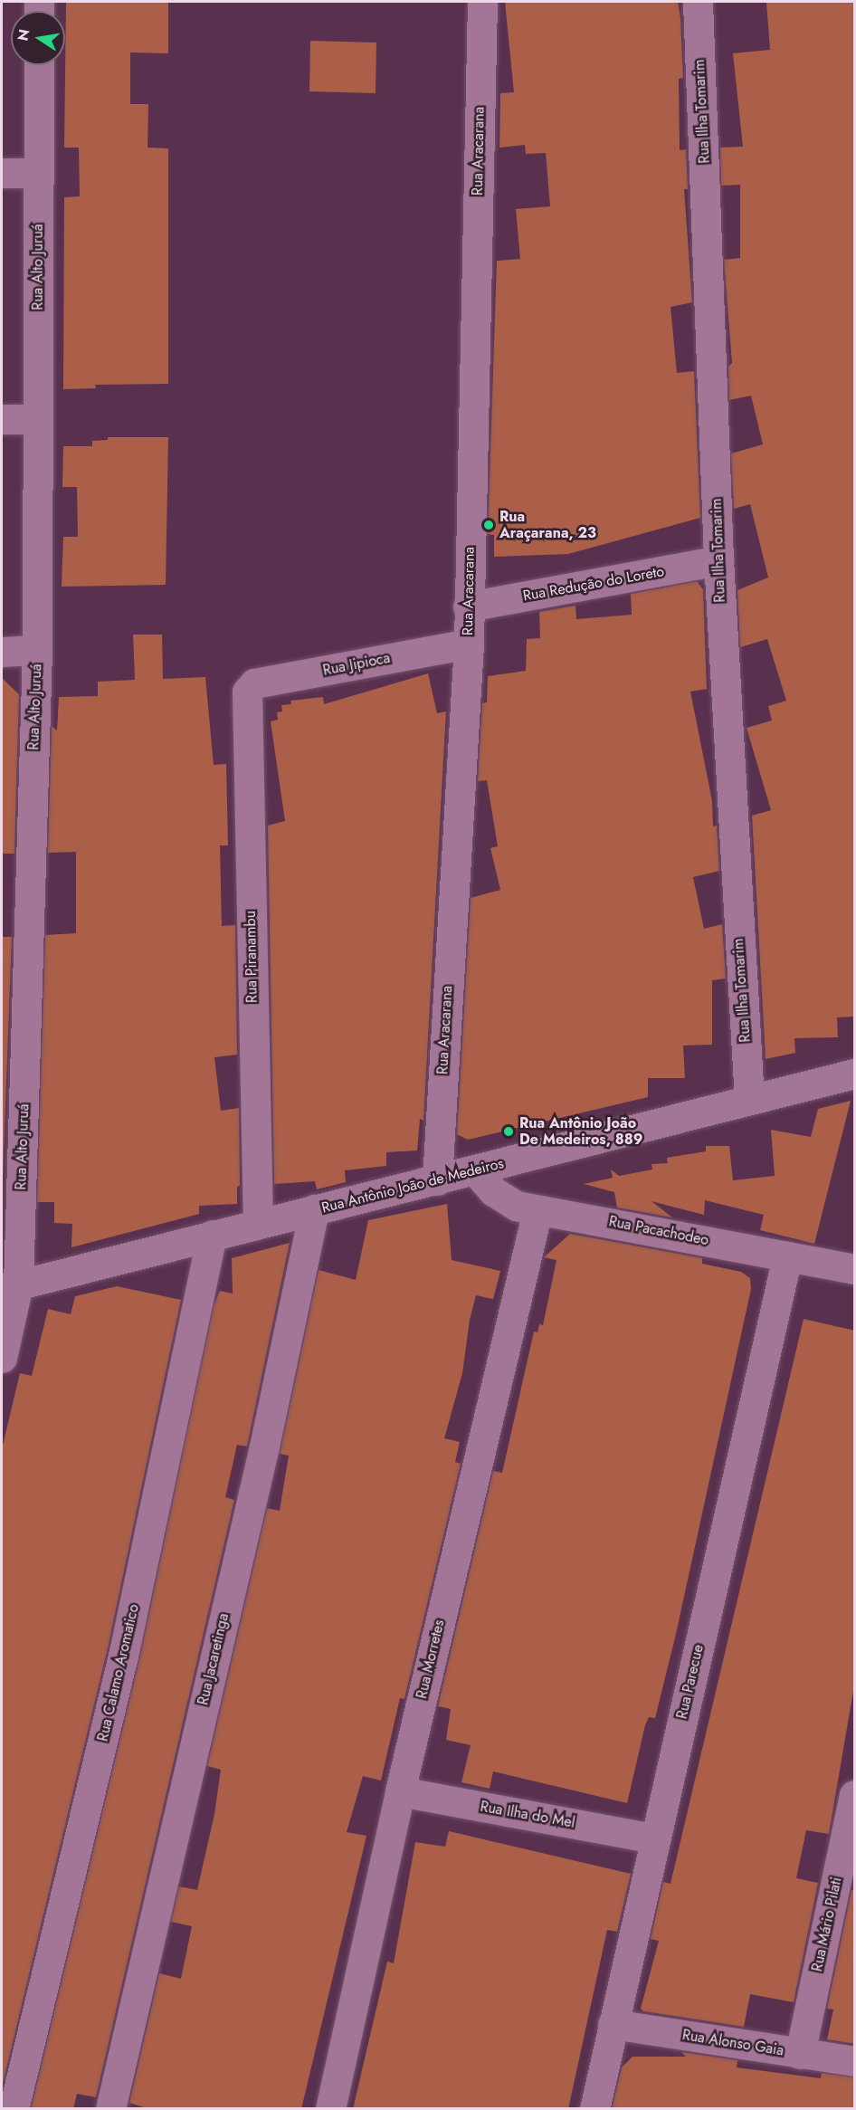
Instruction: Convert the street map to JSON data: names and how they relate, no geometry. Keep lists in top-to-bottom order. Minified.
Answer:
{"streets":{"street":["Rua Ilha Tomarim","Rua Aracarana","Rua Alto Juruá","Rua Redução do Loreto","Rua Jipioca","Rua Piranambu","Rua Antônio João de Medeiros","Rua Pacachodeo","Rua Jacaretinga","Rua Morretes","Rua Calamo Aromatico","Rua Parecue","Rua Ilha do Mel","Rua Mário Pilati","Rua Alonso Gaia"]},"crossings":[["Rua Ilha Tomarim","Rua Redução do Loreto"],["Rua Ilha Tomarim","Rua Antônio João de Medeiros"],["Rua Aracarana","Rua Redução do Loreto"],["Rua Aracarana","Rua Jipioca"],["Rua Aracarana","Rua Antônio João de Medeiros"],["Rua Alto Juruá","Rua Antônio João de Medeiros"],["Rua Jipioca","Rua Piranambu"],["Rua Piranambu","Rua Antônio João de Medeiros"],["Rua Antônio João de Medeiros","Rua Pacachodeo"],["Rua Antônio João de Medeiros","Rua Jacaretinga"],["Rua Antônio João de Medeiros","Rua Calamo Aromatico"],["Rua Pacachodeo","Rua Morretes"],["Rua Pacachodeo","Rua Parecue"],["Rua Morretes","Rua Ilha do Mel"],["Rua Parecue","Rua Ilha do Mel"],["Rua Parecue","Rua Alonso Gaia"],["Rua Mário Pilati","Rua Alonso Gaia"]],"places":["Rua Araçarana, 23","Rua Antônio João De Medeiros, 889"],"north":"left"}
